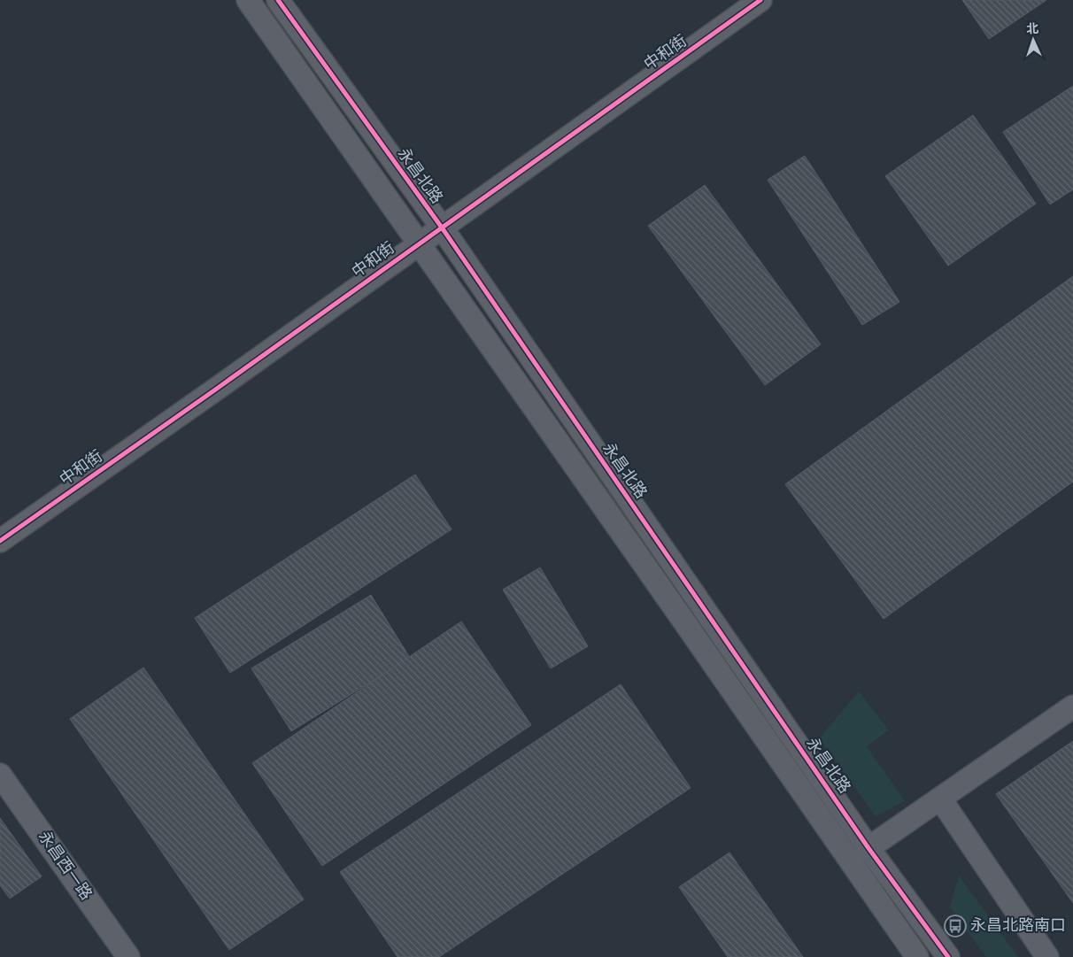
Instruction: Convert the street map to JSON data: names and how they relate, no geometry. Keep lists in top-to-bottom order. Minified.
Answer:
{"streets":{"street":["中和街","永昌北路","永昌西一路"]},"crossings":[["中和街","永昌北路"]],"places":{"bus stop":["永昌北路南口"]},"north":"top"}
